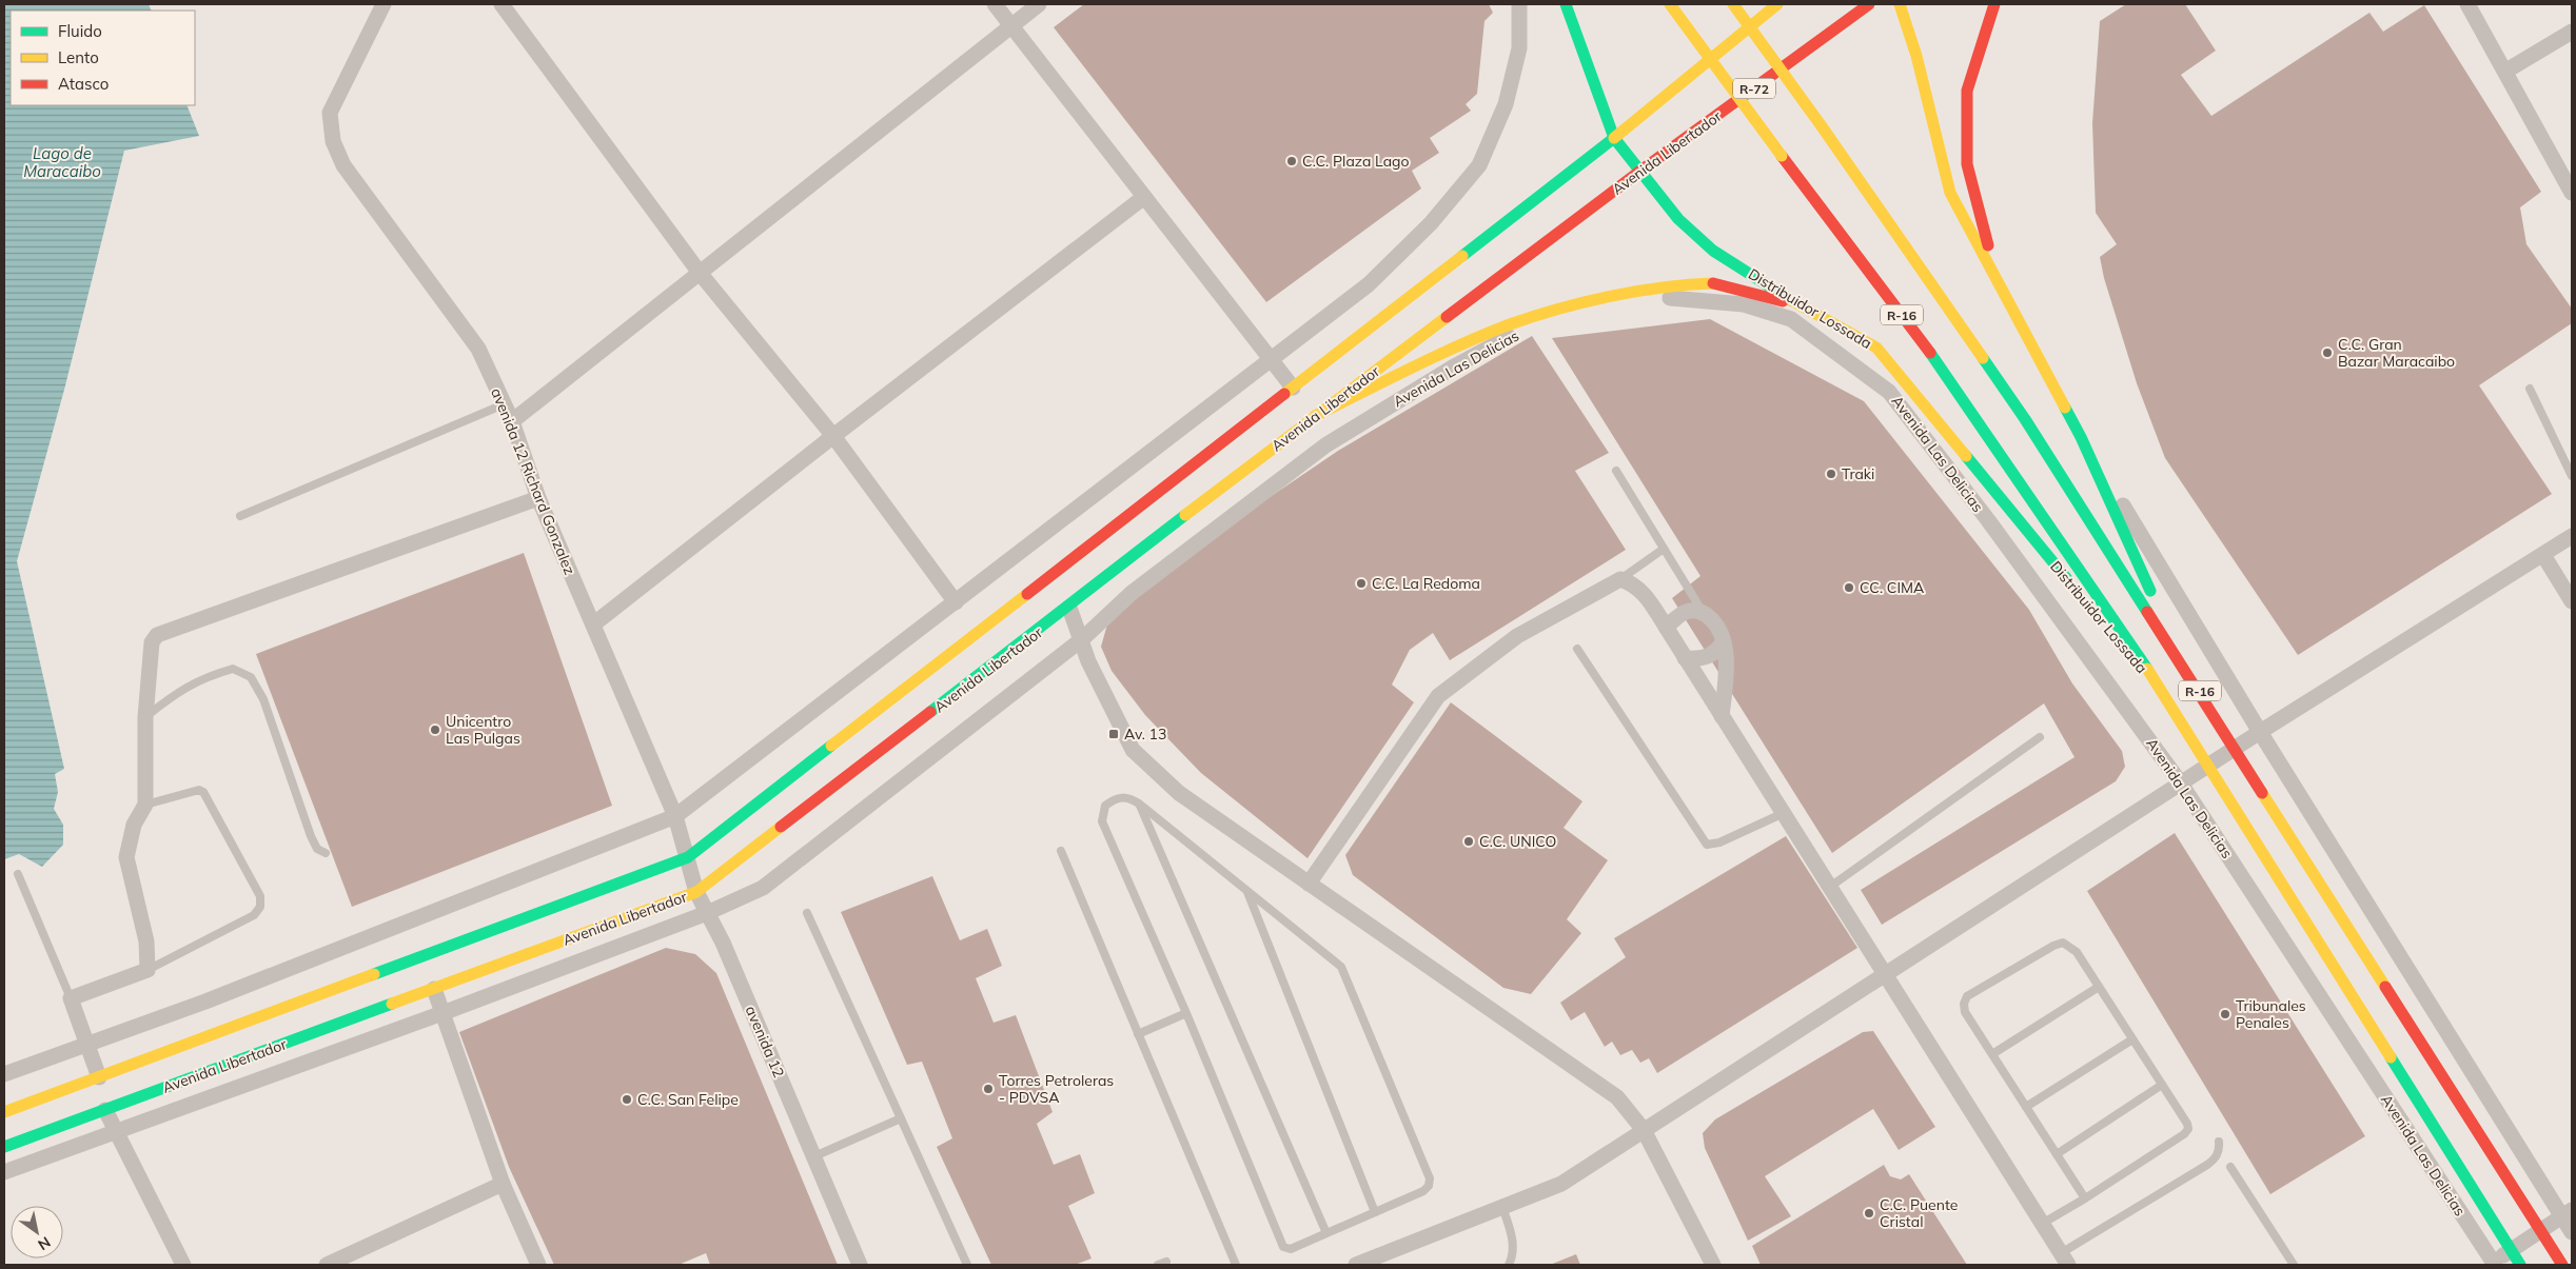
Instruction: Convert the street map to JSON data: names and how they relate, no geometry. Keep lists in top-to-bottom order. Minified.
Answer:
{"streets":{"main road":["R-72","Avenida Libertador","Distribuidor Lossada","R-16","Avenida Las Delicias"],"street":["avenida 12 Richard Gonzalez","avenida 12"]},"crossings":[["Avenida Libertador","Distribuidor Lossada"],["Avenida Libertador","avenida 12"],["Distribuidor Lossada","Avenida Las Delicias"],["Avenida Las Delicias","avenida 12"],["avenida 12 Richard Gonzalez","avenida 12"]],"water":["Lago de Maracaibo"],"places":{"other":["C.C. Plaza Lago","C.C. Gran Bazar Maracaibo","Traki","C.C. La Redoma","CC. CIMA","Unicentro Las Pulgas","C.C. UNICO","Tribunales Penales","Torres Petroleras - PDVSA","C.C. San Felipe","C.C. Puente Cristal"],"transit":["Av. 13"]},"legend":["Fluido","Lento","Atasco"],"north":"bottom right"}
